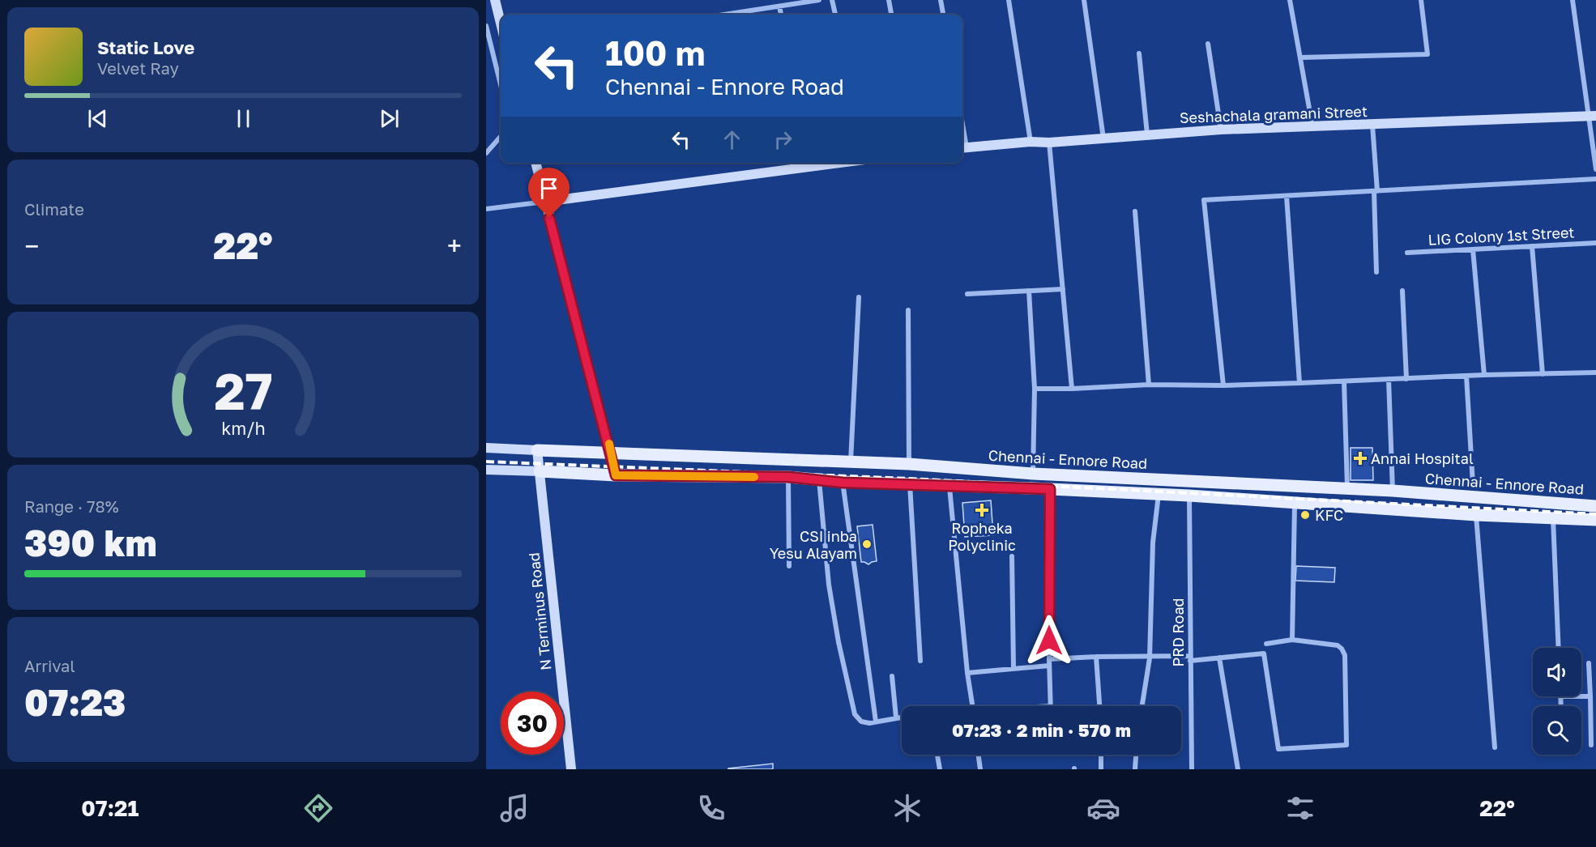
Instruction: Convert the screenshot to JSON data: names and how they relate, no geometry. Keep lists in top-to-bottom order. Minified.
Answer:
{"streets":{"main road":["Chennai - Ennore Road"],"street":["Seshachala gramani Street","LIG Colony 1st Street","N Terminus Road","PRD Road"]},"crossings":[["Chennai - Ennore Road","N Terminus Road"],["Chennai - Ennore Road","PRD Road"]],"places":{"health":["Annai Hospital","Ropheka Polyclinic"],"other":["KFC","CSI inba Yesu Alayam"]},"page":{"turn":["100 m","Chennai - Ennore Road"],"song":["Static Love","Velvet Ray"],"tile":["Climate",["Range · 78%","390 km"],["Arrival","07:23"]],"heat":["−","22°","+"],"limit":"30","trip":"07:23 · 2 min · 570 m","tabs":["07:21","22°"],"gauge":["27","km/h"]}}
